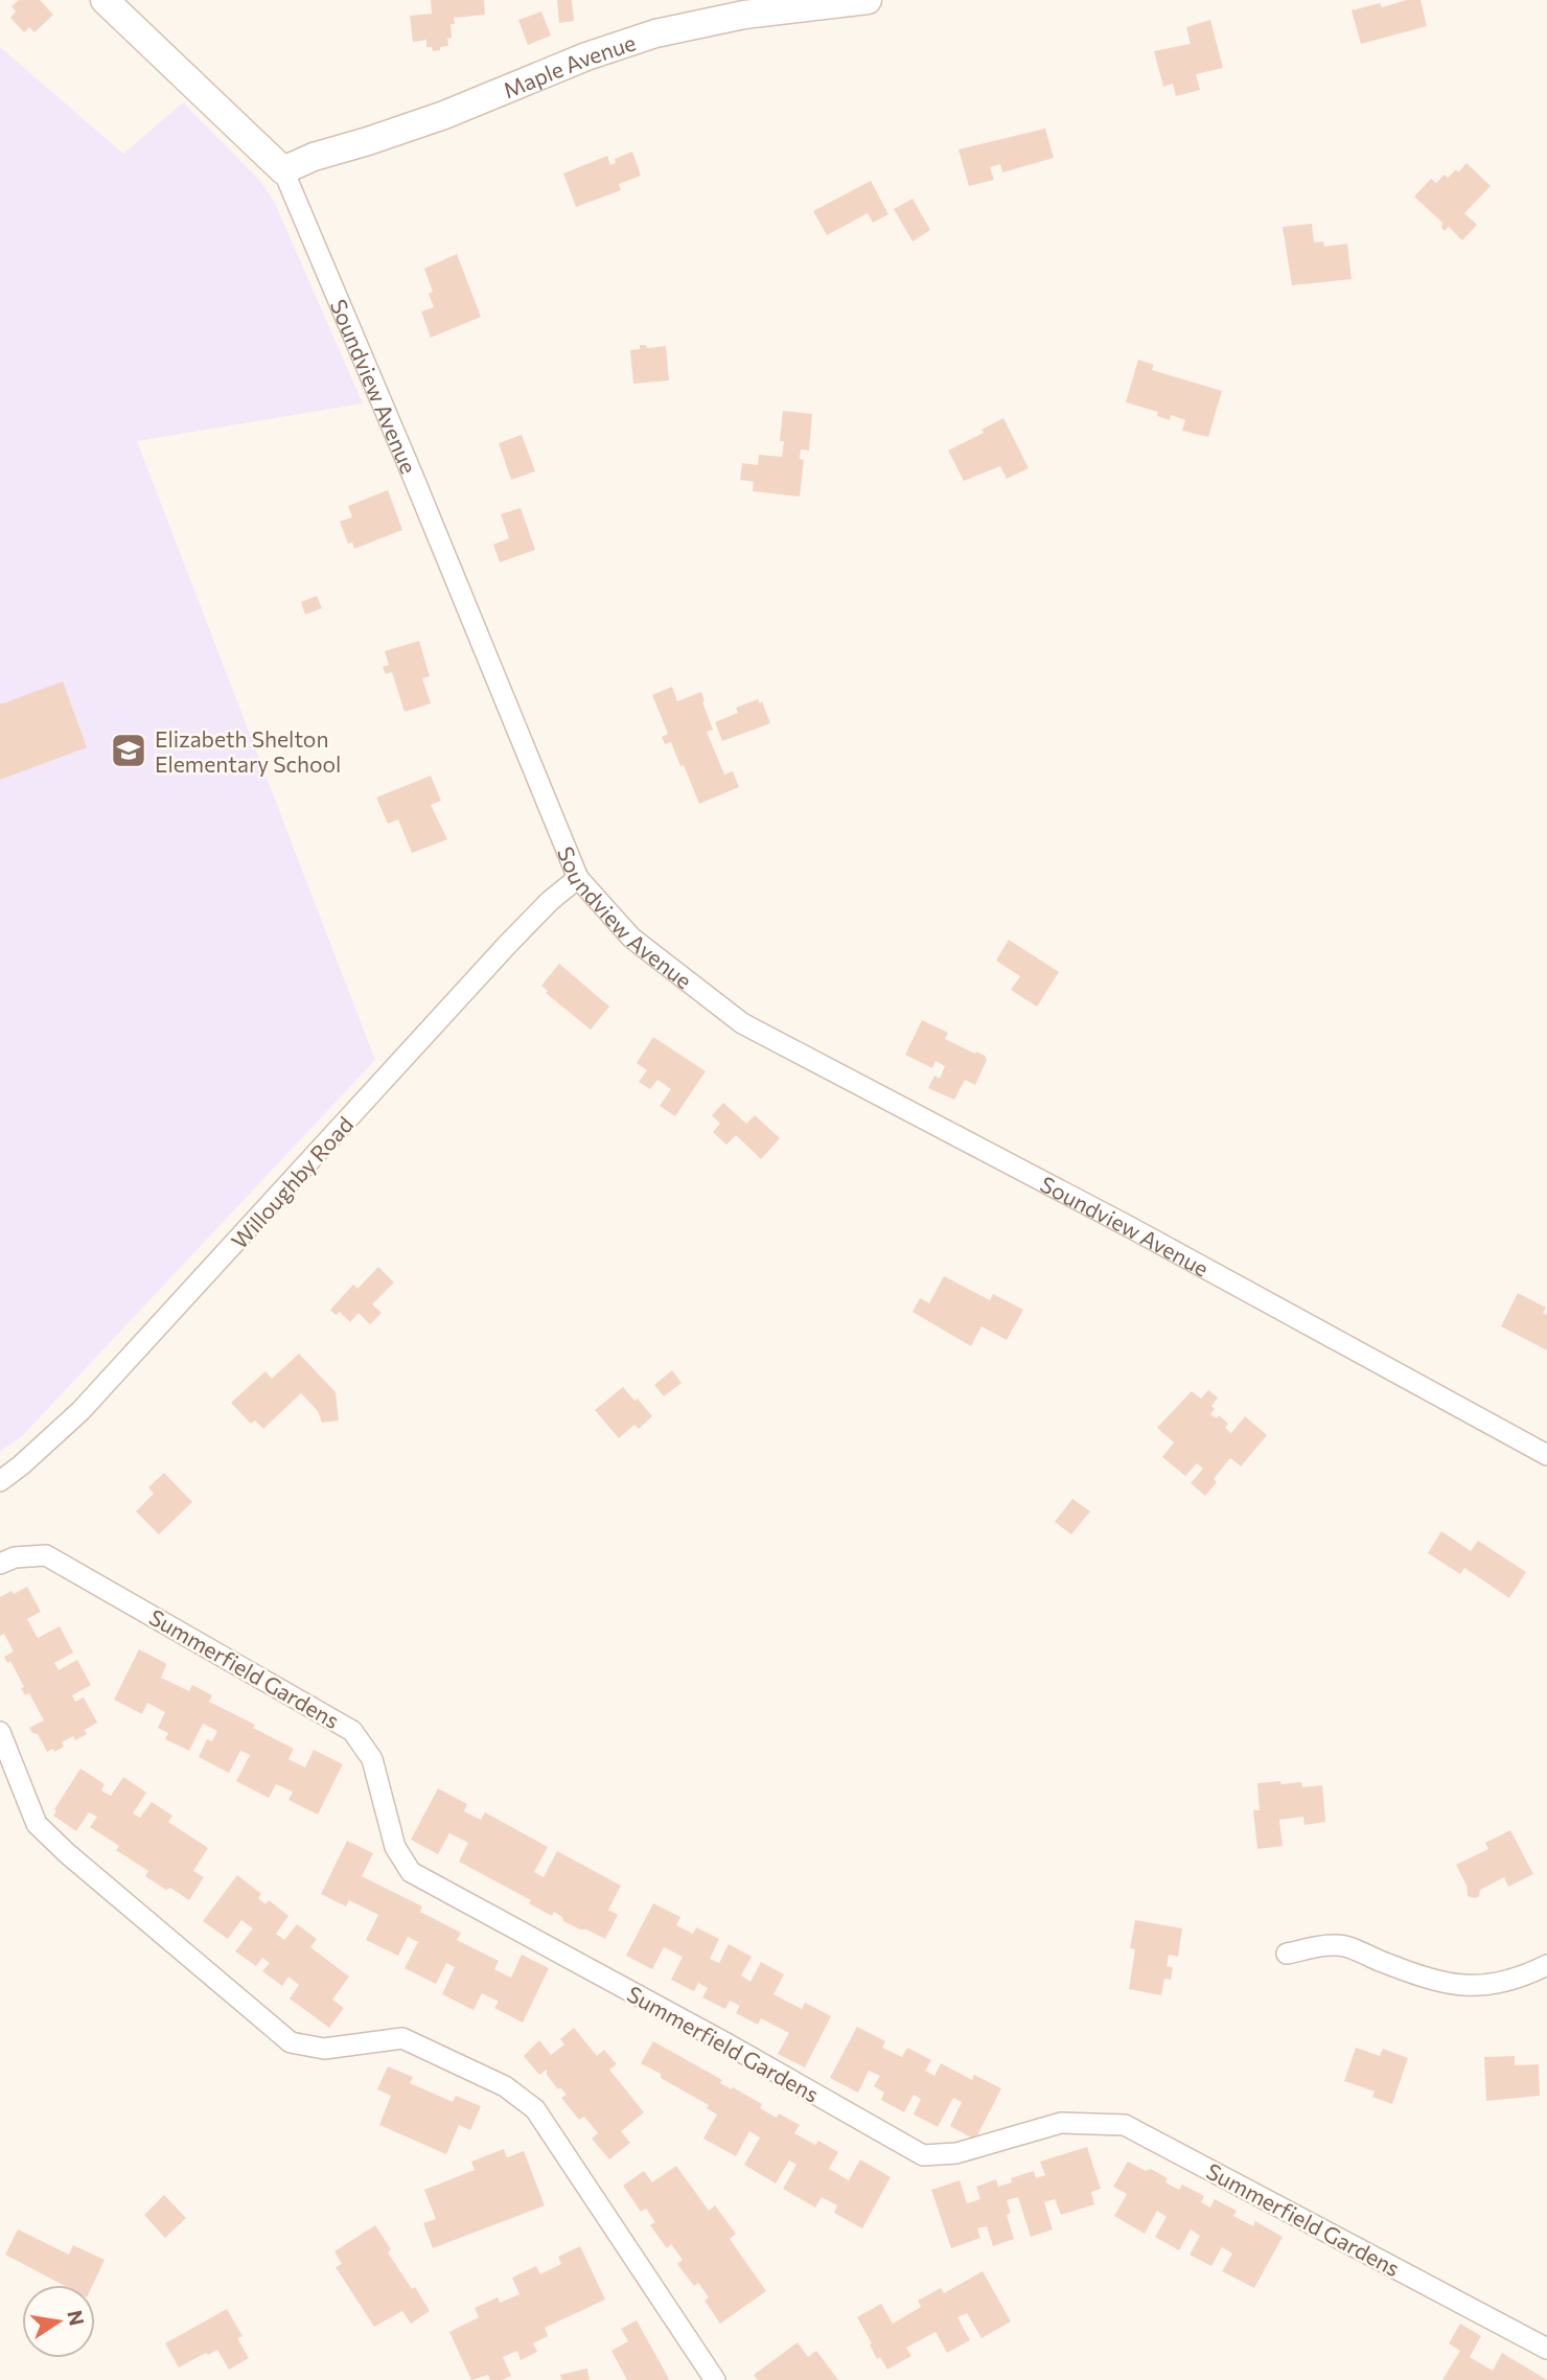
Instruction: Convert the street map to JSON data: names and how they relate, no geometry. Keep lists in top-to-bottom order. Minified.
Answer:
{"streets":{"main road":["Maple Avenue","Soundview Avenue"],"street":["Willoughby Road","Summerfield Gardens"]},"crossings":[["Maple Avenue","Soundview Avenue"],["Soundview Avenue","Willoughby Road"]],"places":{"school or university":["Elizabeth Shelton Elementary School"]},"north":"right"}
